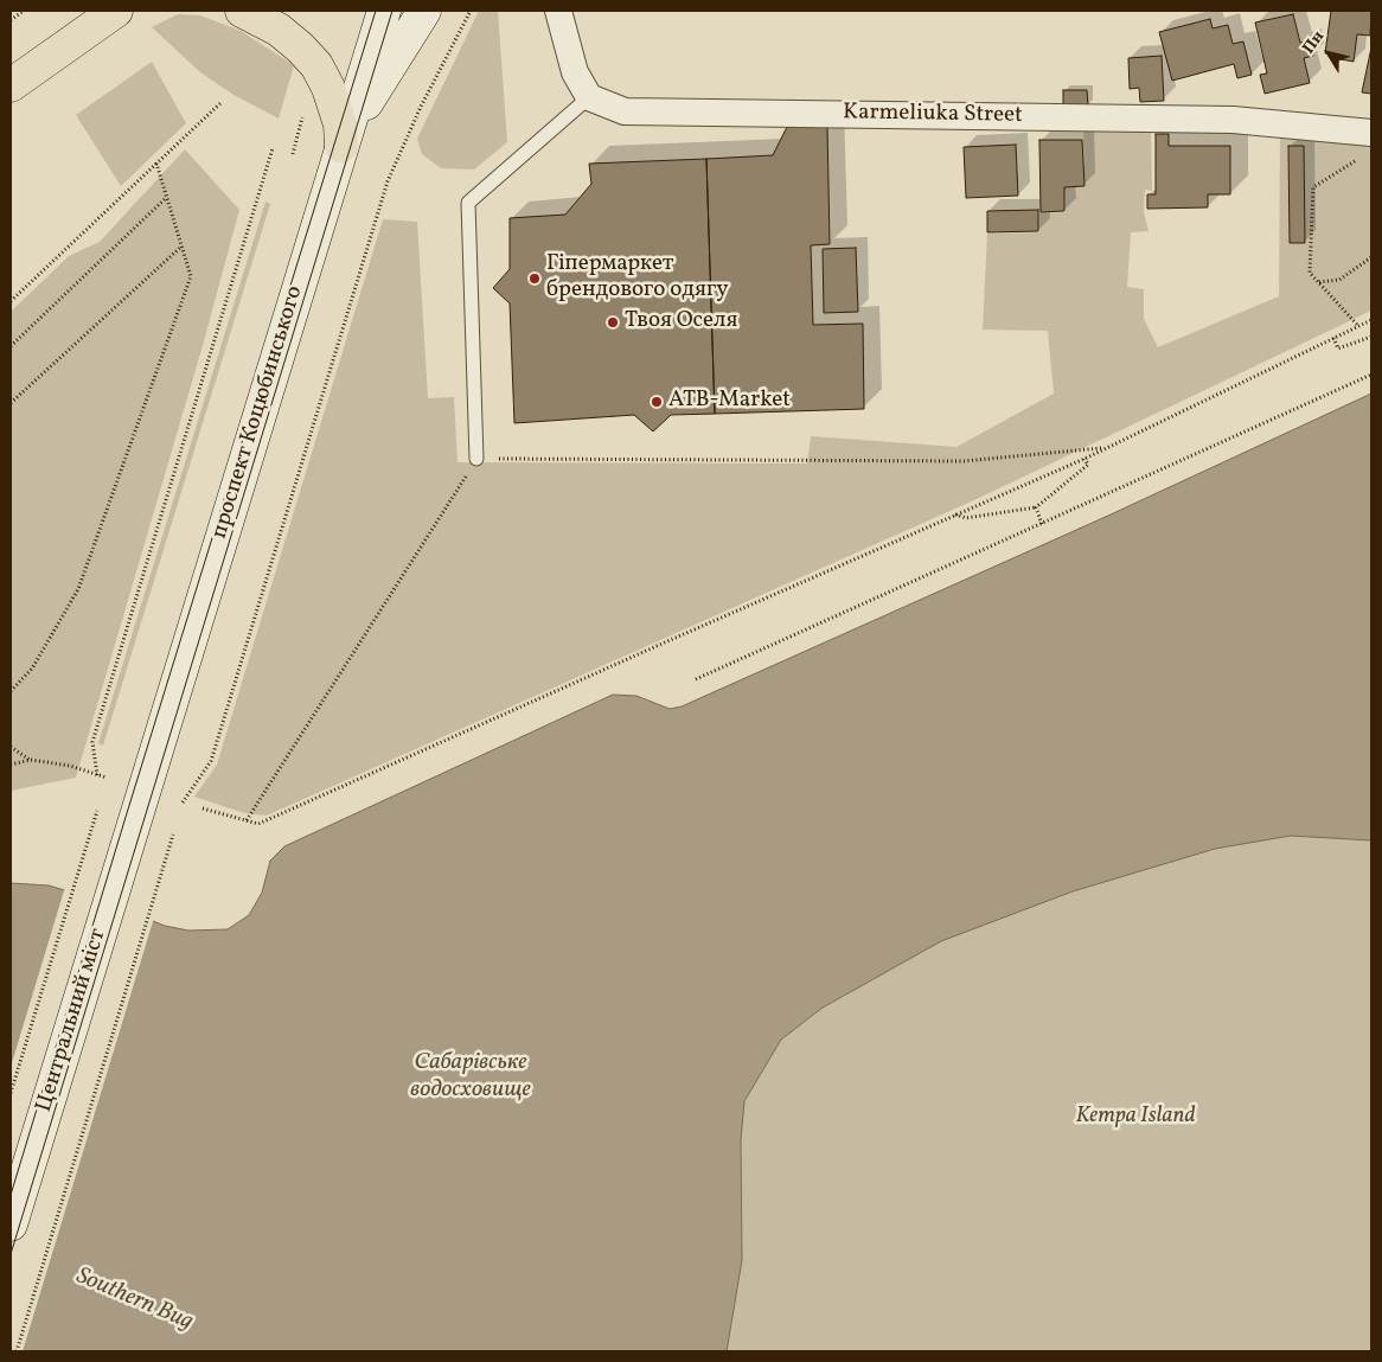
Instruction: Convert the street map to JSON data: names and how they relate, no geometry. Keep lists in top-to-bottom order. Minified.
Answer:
{"streets":{"street":["Karmeliuka Street","проспект Коцюбинського","Центральний міст"]},"crossings":[["проспект Коцюбинського","Центральний міст"]],"water":["Сабарівське водосховище","Southern Bug"],"parks":["Kempa Island"],"places":["Гіпермаркет брендового одягу","Твоя Оселя","ATB-Market"],"north":"top left"}
